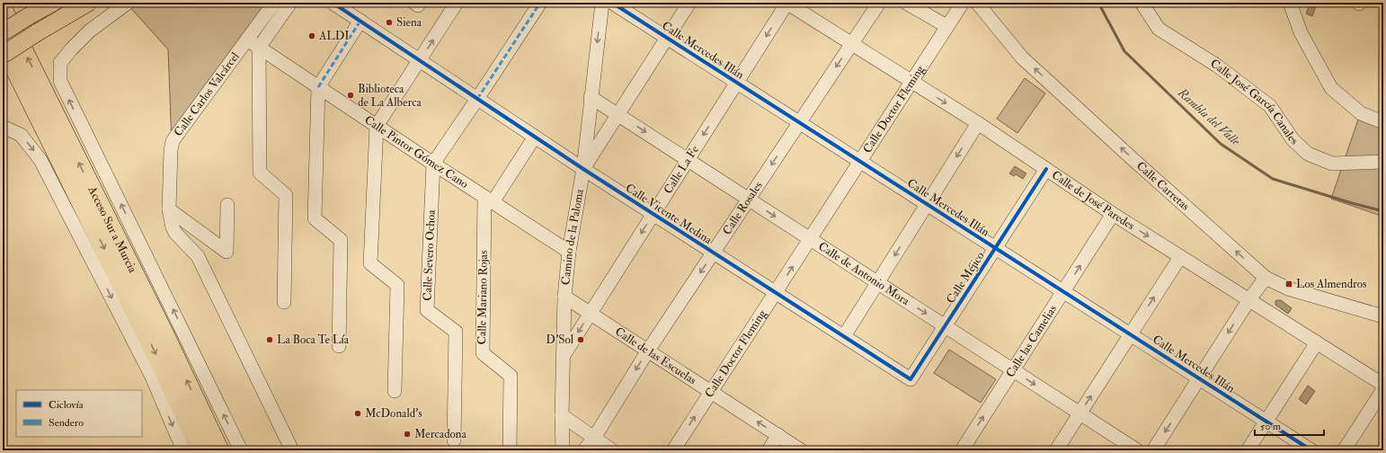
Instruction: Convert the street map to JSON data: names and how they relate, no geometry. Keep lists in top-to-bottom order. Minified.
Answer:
{"streets":{"highway":["Acceso Sur a Murcia"],"street":["Calle Mercedes Illán","Calle Carlos Valcárcel","Calle José García Canales","Calle Doctor Fleming","Calle Pintor Gómez Cano","Calle La Fe","Calle Carretas","Calle de José Paredes","Calle Rosales","Calle Vicente Medina","Camino de la Paloma","Calle Severo Ochoa","Calle de Antonio Mora","Calle Méjico","Calle Mariano Rojas","Calle las Camelias","Calle de las Escuelas"]},"crossings":[["Calle Mercedes Illán","Calle Doctor Fleming"],["Calle Mercedes Illán","Calle La Fe"],["Calle Mercedes Illán","Calle Rosales"],["Calle Mercedes Illán","Calle Méjico"],["Calle Mercedes Illán","Calle las Camelias"],["Calle Carlos Valcárcel","Calle Pintor Gómez Cano"],["Calle Doctor Fleming","Calle de José Paredes"],["Calle Doctor Fleming","Calle Vicente Medina"],["Calle Doctor Fleming","Calle de Antonio Mora"],["Calle Doctor Fleming","Calle de las Escuelas"],["Calle Pintor Gómez Cano","Camino de la Paloma"],["Calle Pintor Gómez Cano","Calle Severo Ochoa"],["Calle Pintor Gómez Cano","Calle Mariano Rojas"],["Calle La Fe","Calle de José Paredes"],["Calle La Fe","Calle Vicente Medina"],["Calle La Fe","Camino de la Paloma"],["Calle La Fe","Calle de Antonio Mora"],["Calle La Fe","Calle de las Escuelas"],["Calle de José Paredes","Calle Rosales"],["Calle de José Paredes","Calle Méjico"],["Calle de José Paredes","Calle las Camelias"],["Calle Rosales","Calle Vicente Medina"],["Calle Rosales","Calle de Antonio Mora"],["Calle Rosales","Calle de las Escuelas"],["Calle Vicente Medina","Camino de la Paloma"],["Calle Vicente Medina","Calle Méjico"],["Camino de la Paloma","Calle de Antonio Mora"],["Camino de la Paloma","Calle de las Escuelas"],["Calle de Antonio Mora","Calle Méjico"],["Calle de Antonio Mora","Calle las Camelias"]],"one_way":["Calle Carretas","Calle Rosales","Calle de Antonio Mora"],"water":["Rambla del Valle"],"places":{"other":["Siena","ALDI","Biblioteca de La Alberca","La Boca Te Lía","D'Sol","McDonald's","Mercadona"],"transit":["Los Almendros"]},"legend":["Ciclovía","Sendero"],"scale_bar":"50 m"}
